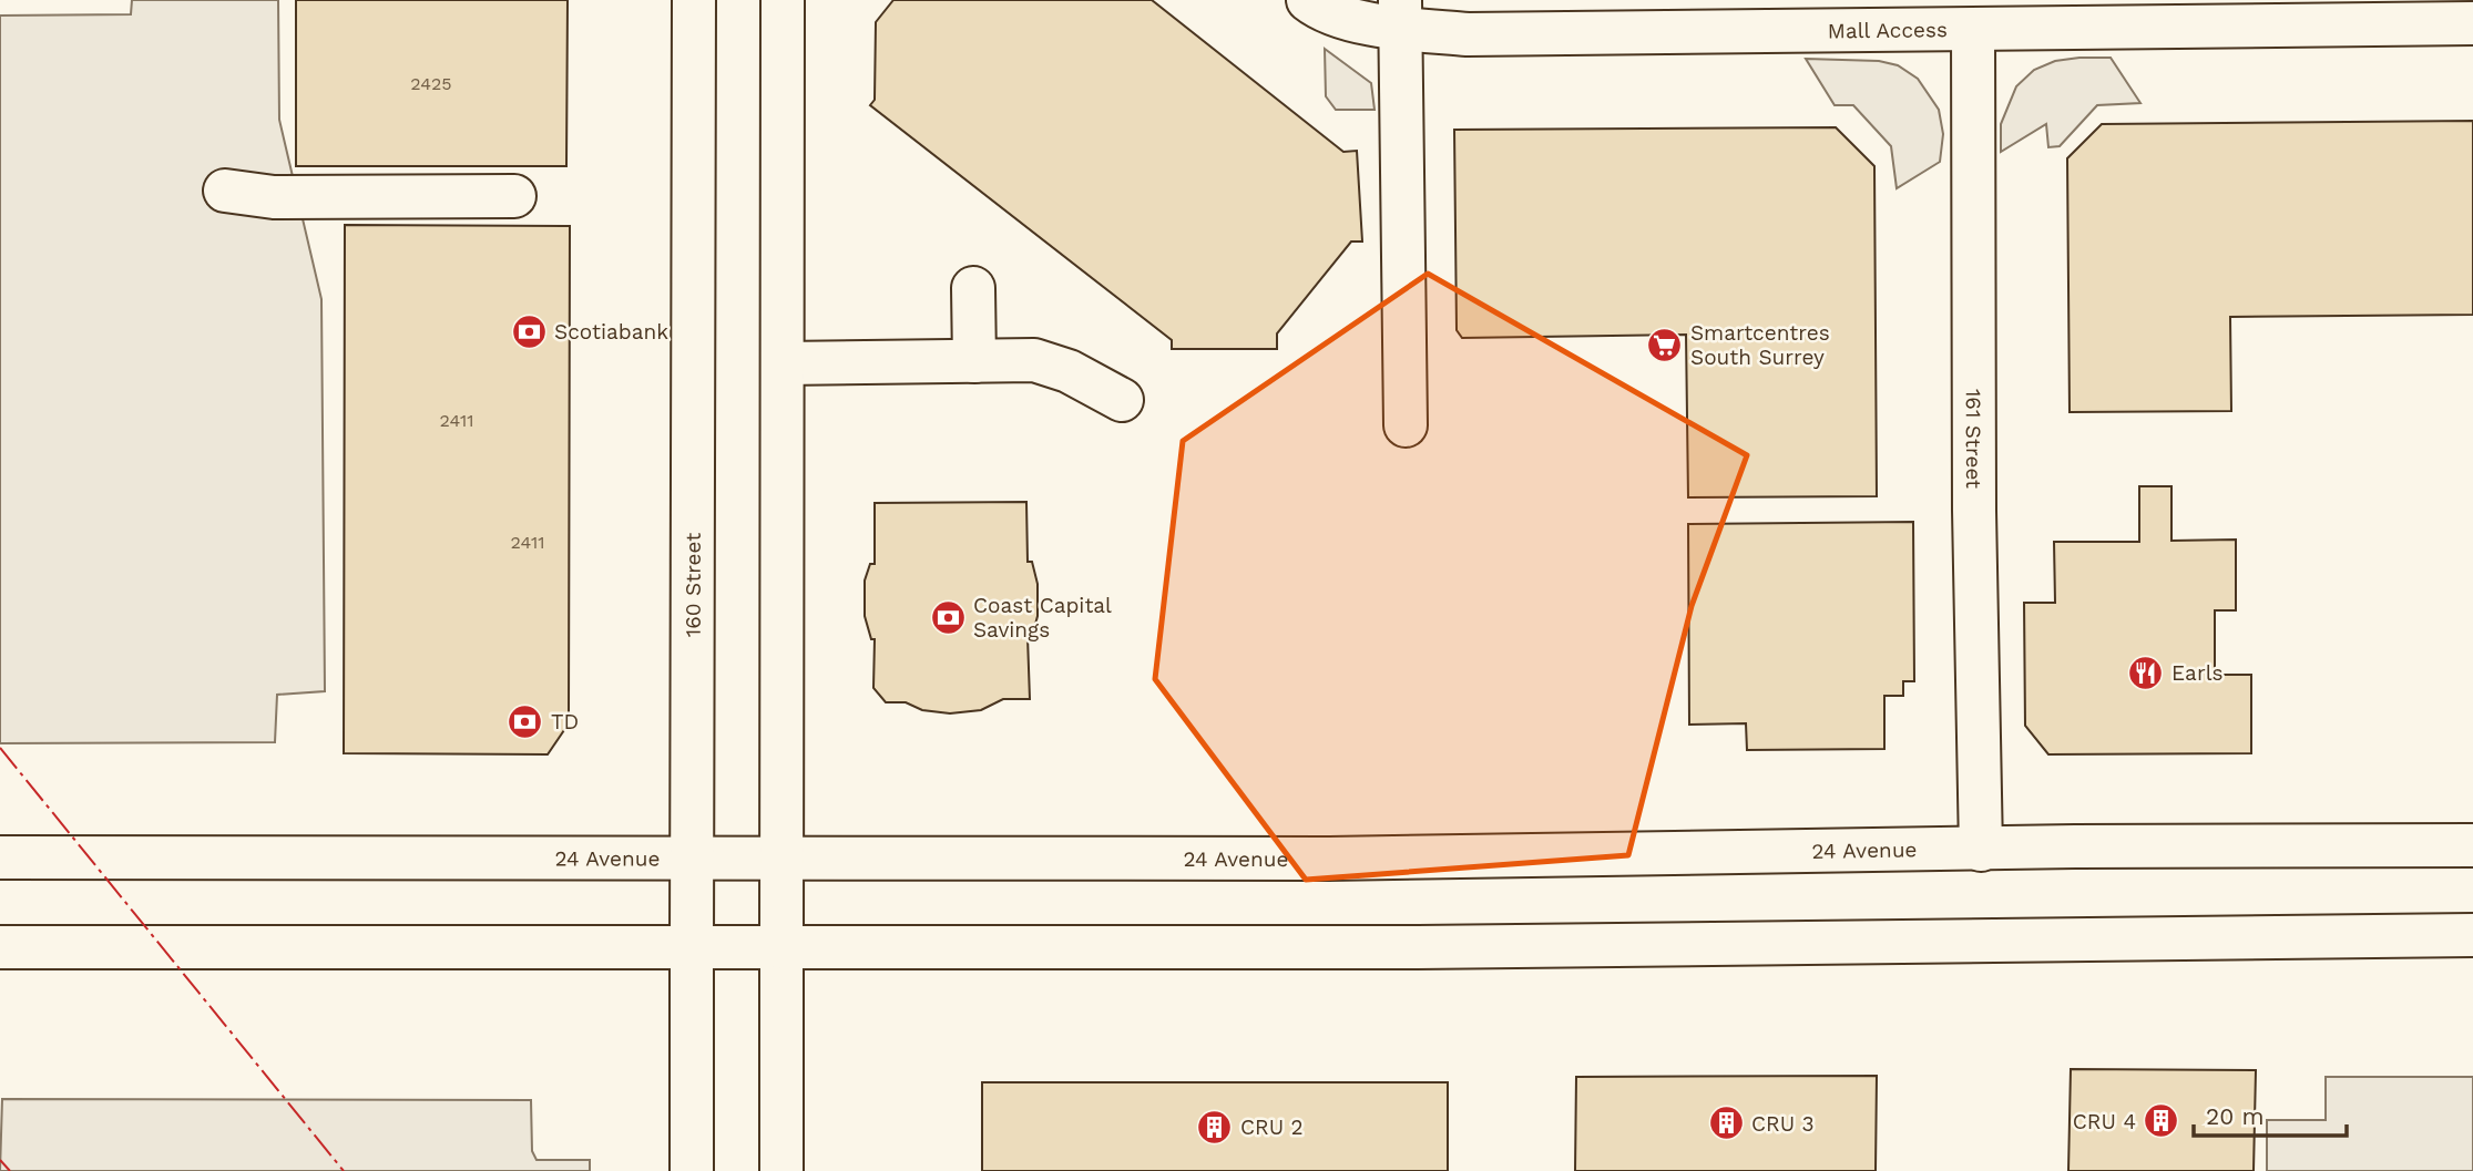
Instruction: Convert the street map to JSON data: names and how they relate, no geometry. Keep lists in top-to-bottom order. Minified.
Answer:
{"streets":{"main road":["Mall Access","161 Street","160 Street","24 Avenue"]},"crossings":[["Mall Access","161 Street"],["161 Street","24 Avenue"],["160 Street","24 Avenue"]],"places":{"bank":["Scotiabank","Coast Capital Savings","TD"],"supermarket":["Smartcentres South Surrey"],"restaurant":["Earls"],"building":["CRU 4","CRU 3","CRU 2"]},"house_numbers":["2425","2411","2411"],"scale_bar":"20 m"}
